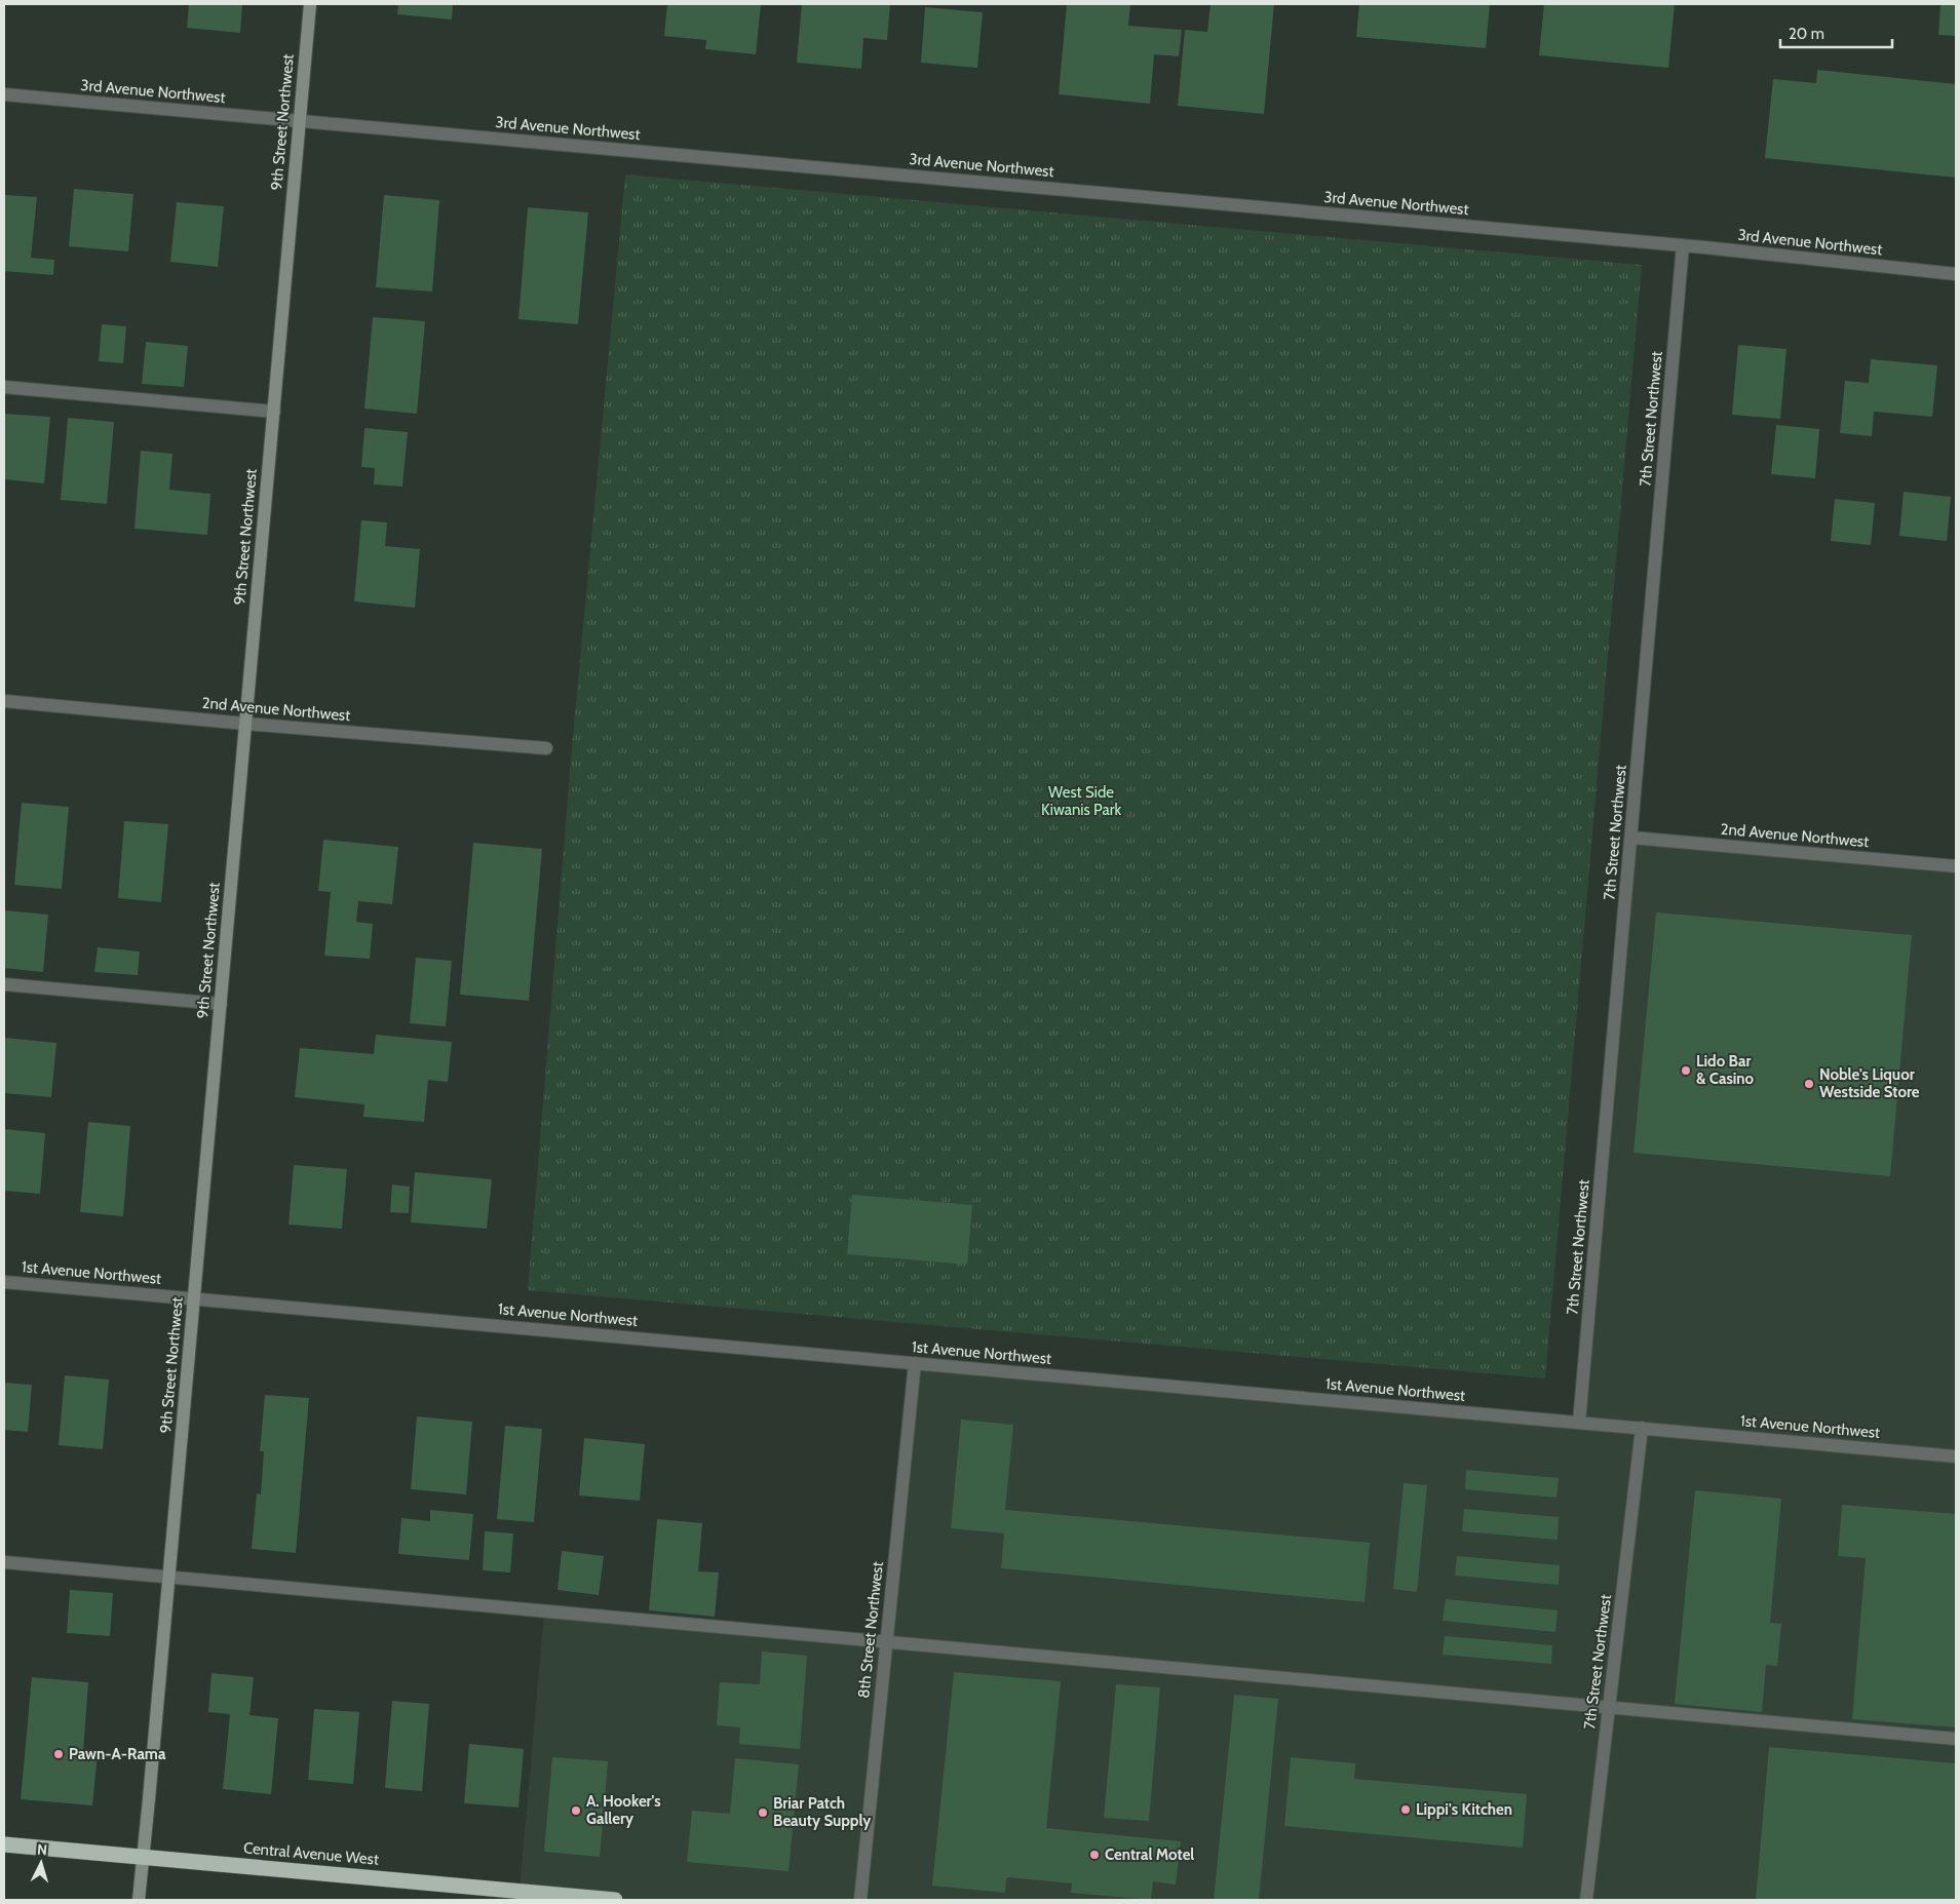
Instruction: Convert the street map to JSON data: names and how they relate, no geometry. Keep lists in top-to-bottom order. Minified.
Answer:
{"streets":{"highway":["Central Avenue West"],"street":["3rd Avenue Northwest","9th Street Northwest","7th Street Northwest","2nd Avenue Northwest","1st Avenue Northwest","8th Street Northwest"]},"crossings":[["3rd Avenue Northwest","9th Street Northwest"],["3rd Avenue Northwest","7th Street Northwest"],["9th Street Northwest","2nd Avenue Northwest"],["9th Street Northwest","1st Avenue Northwest"],["9th Street Northwest","Central Avenue West"],["7th Street Northwest","2nd Avenue Northwest"],["7th Street Northwest","1st Avenue Northwest"],["1st Avenue Northwest","8th Street Northwest"]],"parks":["West Side Kiwanis Park"],"places":["Lido Bar & Casino","Noble's Liquor Westside Store","Pawn-A-Rama","Lippi's Kitchen","A. Hooker's Gallery","Briar Patch Beauty Supply","Central Motel"],"scale_bar":"20 m","north":"top"}
